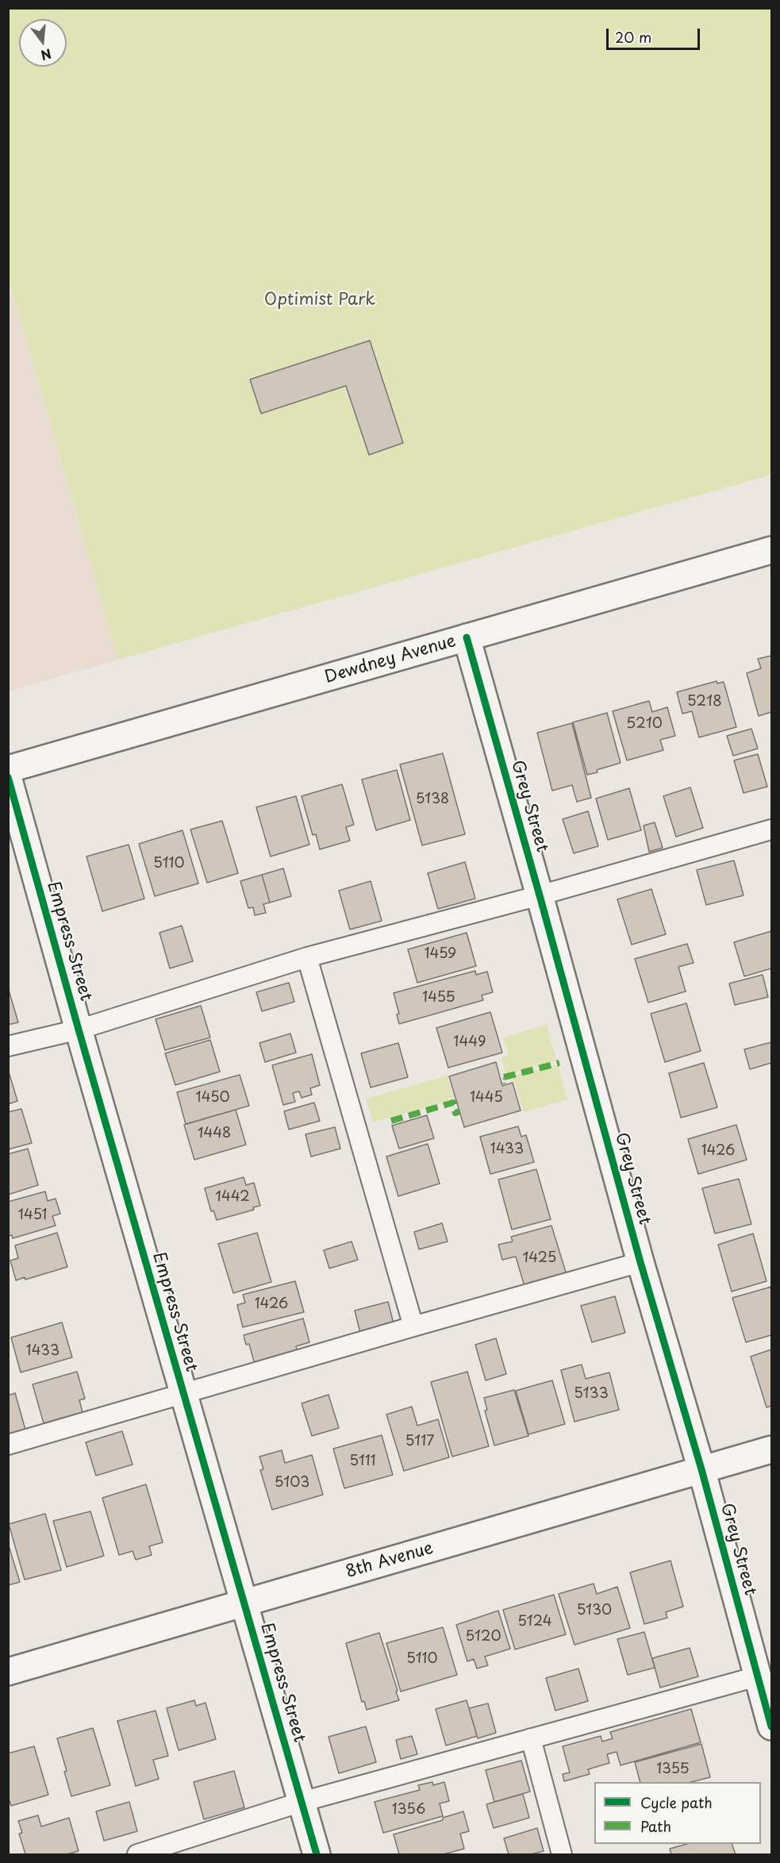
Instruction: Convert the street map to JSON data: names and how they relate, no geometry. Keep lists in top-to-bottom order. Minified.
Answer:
{"streets":{"street":["Dewdney Avenue","Grey Street","Empress Street","8th Avenue"]},"crossings":[["Dewdney Avenue","Grey Street"],["Grey Street","8th Avenue"],["Empress Street","8th Avenue"]],"parks":["Optimist Park"],"house_numbers":["5218","5210","5138","5110","1459","1455","1449","1450","1445","1448","1433","1426","1442","1451","1425","1426","1433","5133","5117","5111","5103","5130","5124","5120","5110","1355","1356"],"legend":["Cycle path","Path"],"scale_bar":"20 m","north":"bottom"}
